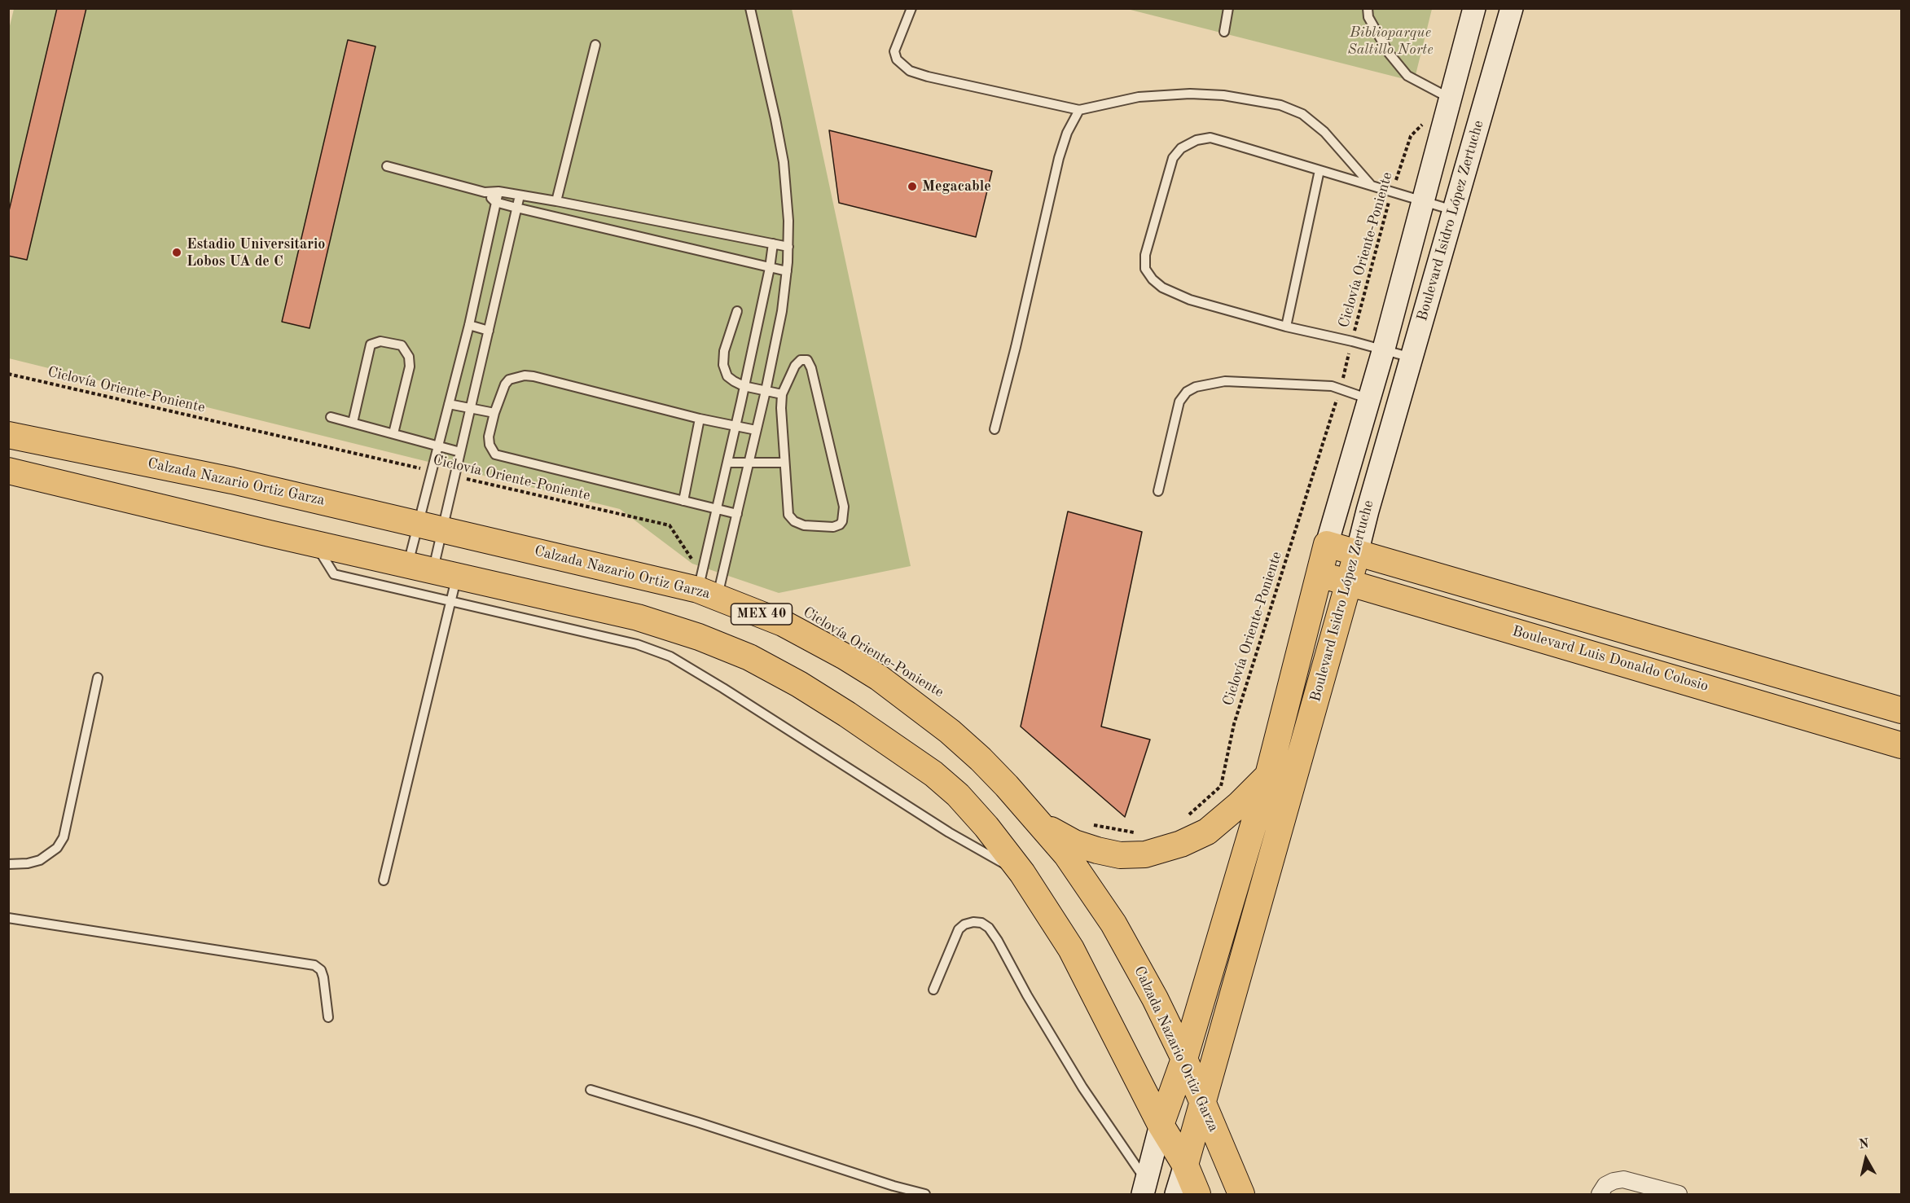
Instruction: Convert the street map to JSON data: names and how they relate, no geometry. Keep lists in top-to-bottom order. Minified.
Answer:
{"streets":{"main road":["Boulevard Isidro López Zertuche","Calzada Nazario Ortiz Garza","MEX 40","Boulevard Luis Donaldo Colosio"],"path":["Ciclovía Oriente-Poniente"]},"crossings":[["Boulevard Isidro López Zertuche","Calzada Nazario Ortiz Garza"],["Boulevard Isidro López Zertuche","Boulevard Luis Donaldo Colosio"],["Ciclovía Oriente-Poniente","Calzada Nazario Ortiz Garza"]],"parks":["Biblioparque Saltillo Norte"],"places":["Megacable","Estadio Universitario Lobos UA de C"],"north":"top"}
